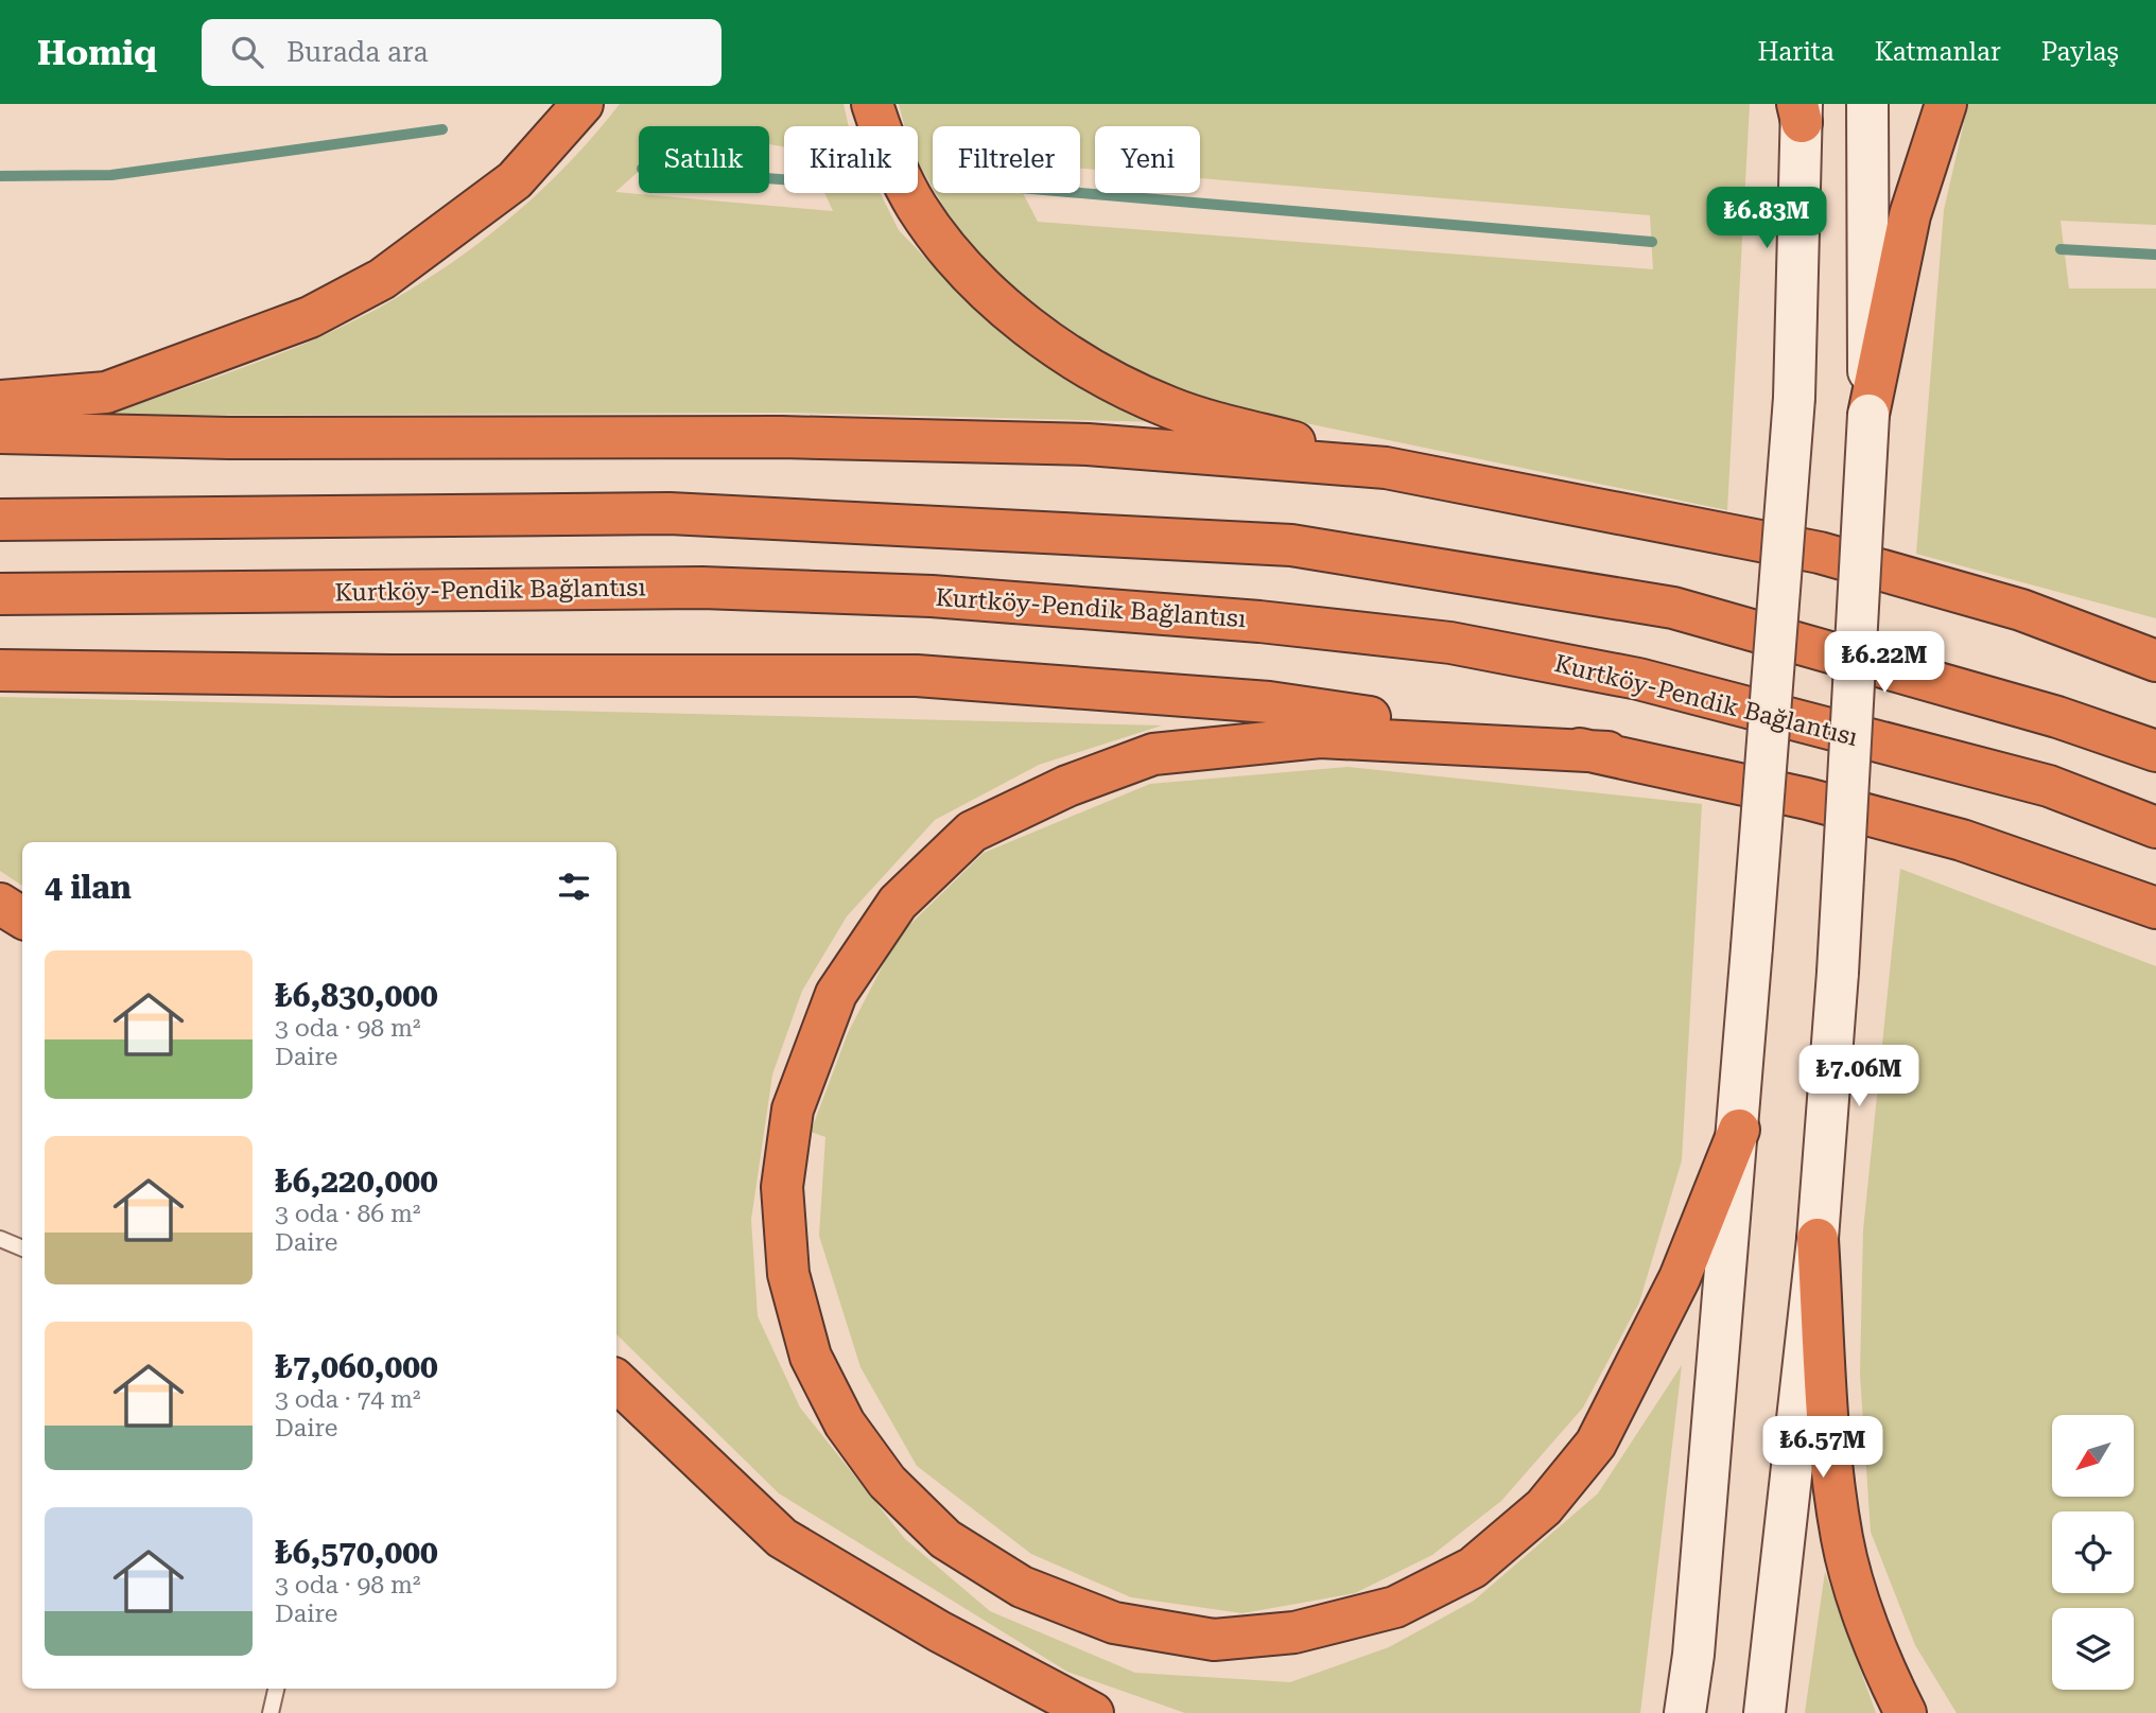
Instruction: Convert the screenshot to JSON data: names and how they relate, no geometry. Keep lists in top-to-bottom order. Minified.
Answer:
{"streets":{"highway":["Kurtköy-Pendik Bağlantısı"]},"north":"bottom left","page":{"header":"Homiq","search":"Burada ara","nav":["Harita","Katmanlar","Paylaş"],"chip":["Satılık","Kiralık","Filtreler","Yeni"],"price":["₺6.83M","₺6.22M","₺7.06M","₺6.57M"],"heading":"4 ilan","list":[{"name":"₺6,830,000","note":"3 oda · 98 m² · Daire"},{"name":"₺6,220,000","note":"3 oda · 86 m² · Daire"},{"name":"₺7,060,000","note":"3 oda · 74 m² · Daire"},{"name":"₺6,570,000","note":"3 oda · 98 m² · Daire"}]}}
